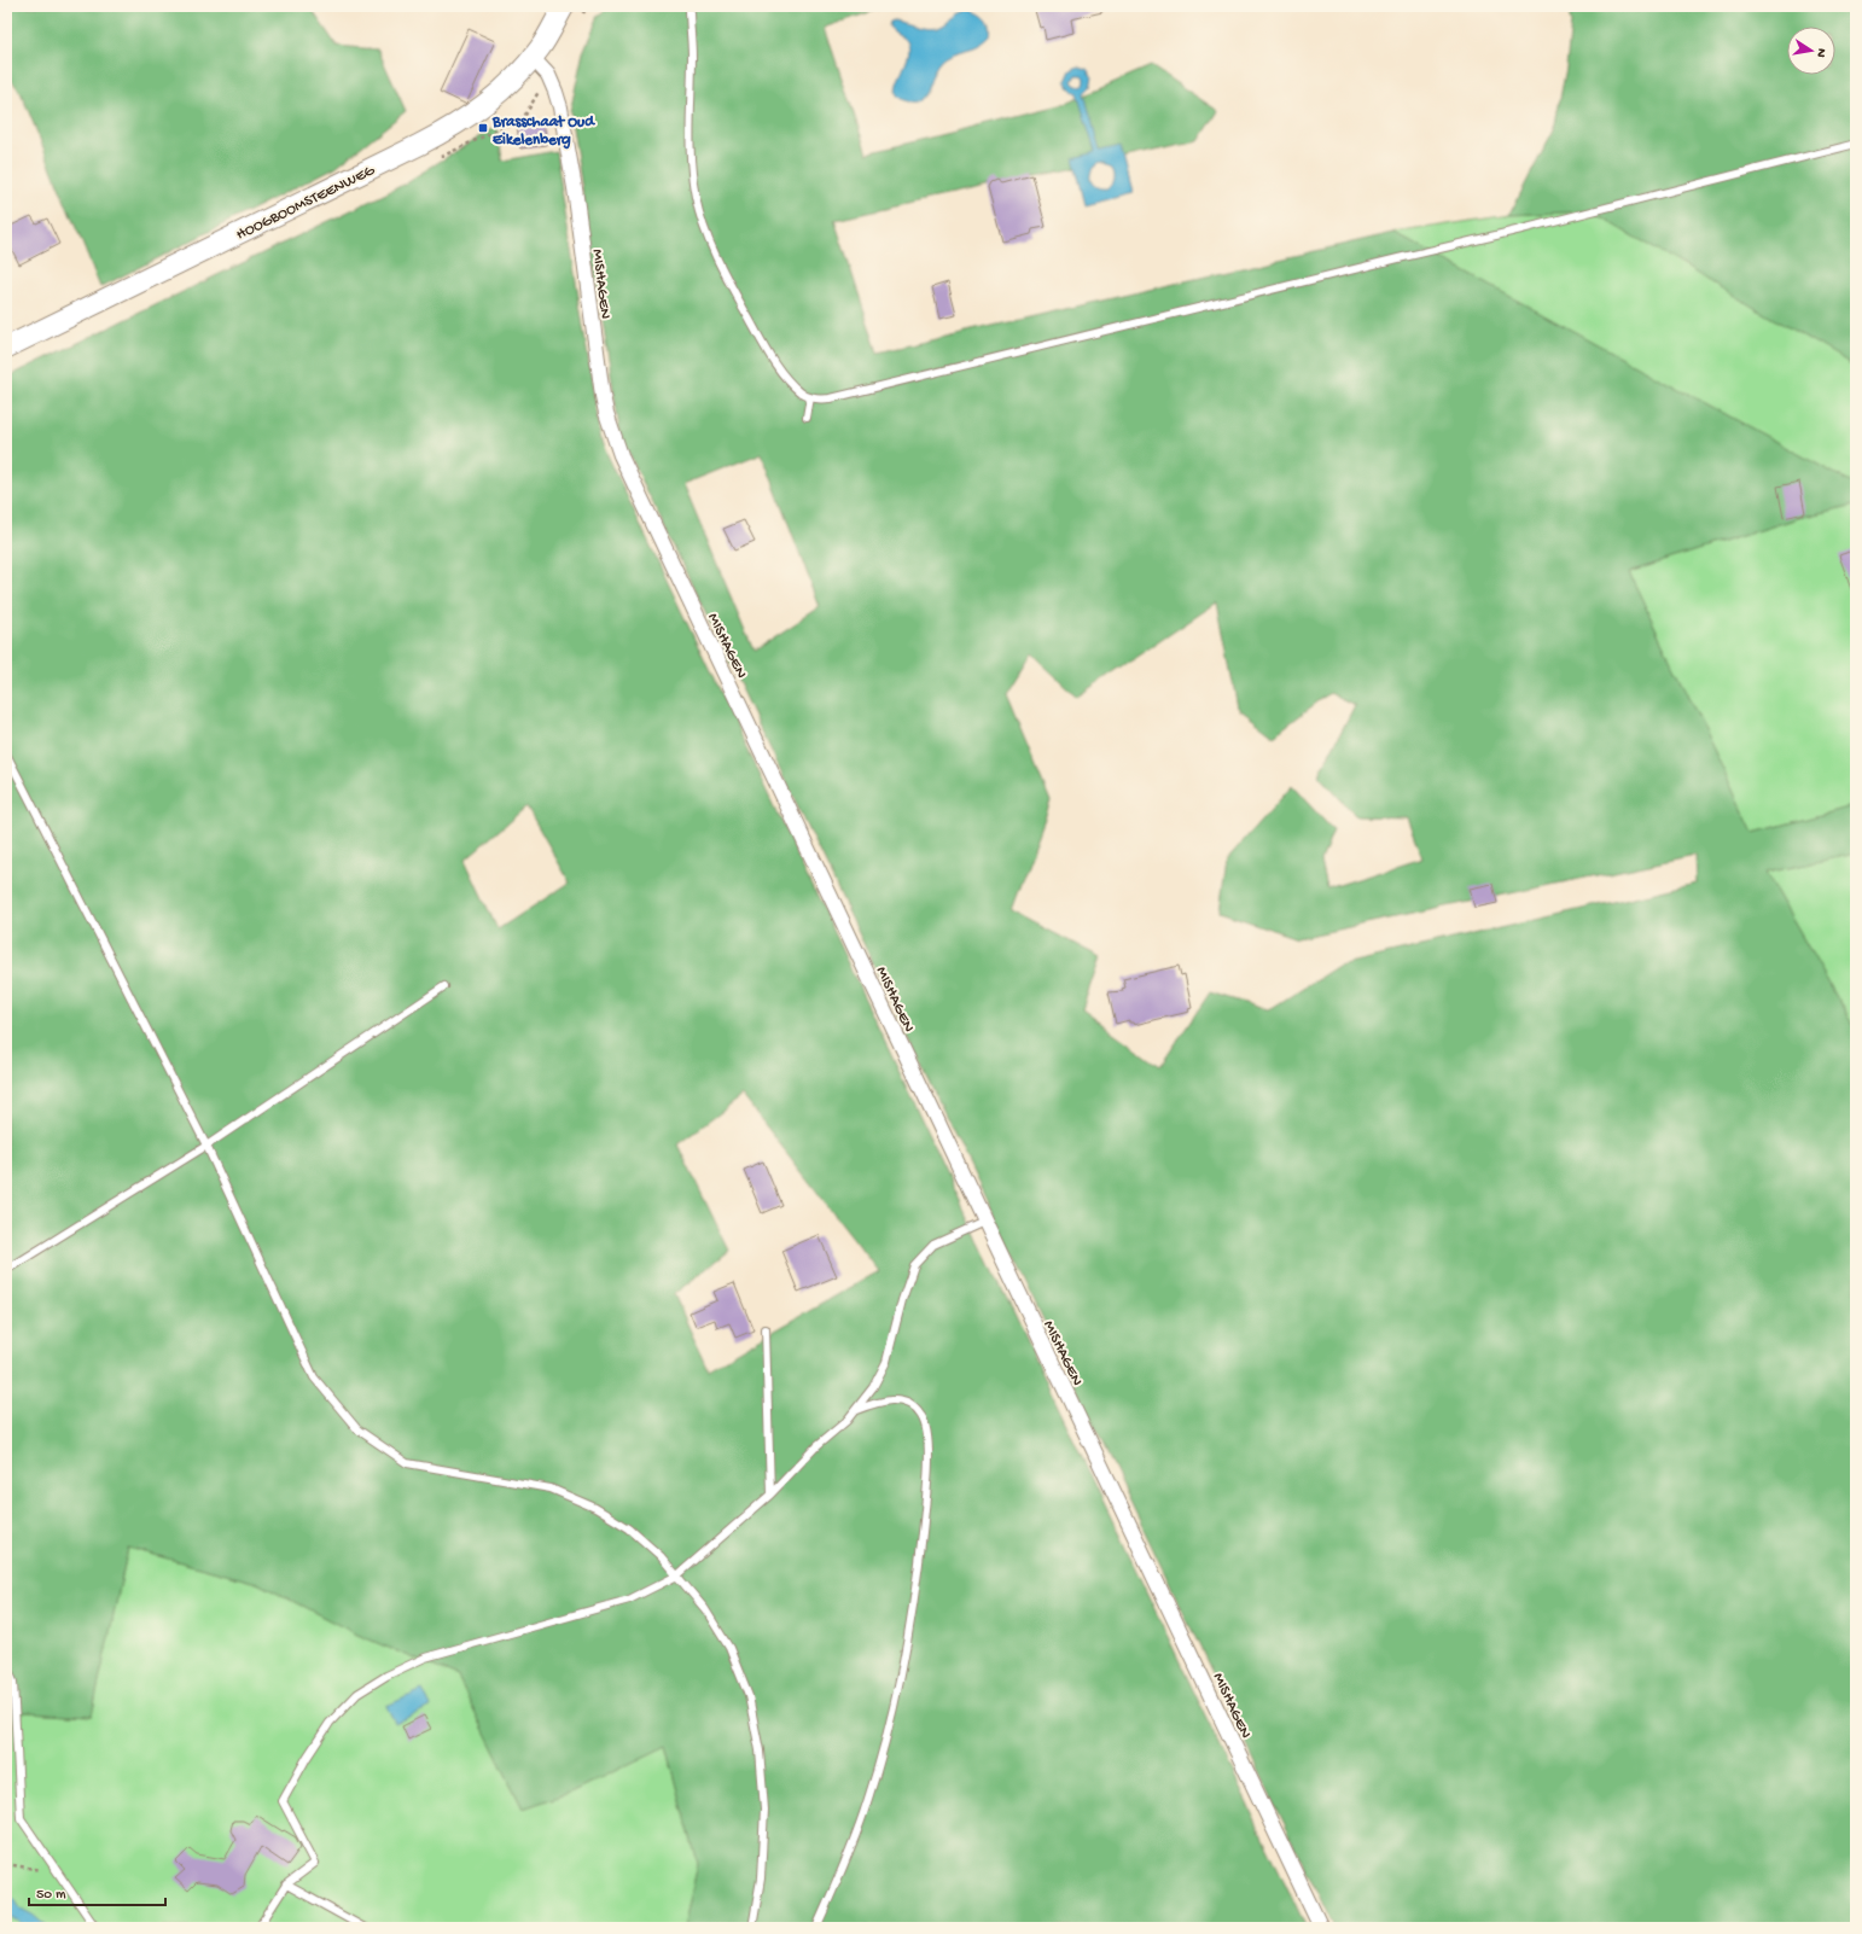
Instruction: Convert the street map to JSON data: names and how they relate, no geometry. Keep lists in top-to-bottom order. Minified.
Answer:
{"streets":{"street":["HOOGBOOMSTEENWEG","MISHAGEN"]},"crossings":[["HOOGBOOMSTEENWEG","MISHAGEN"]],"places":{"transit":["Brasschaat Oud Eikelenberg"]},"scale_bar":"50 m","north":"right"}
